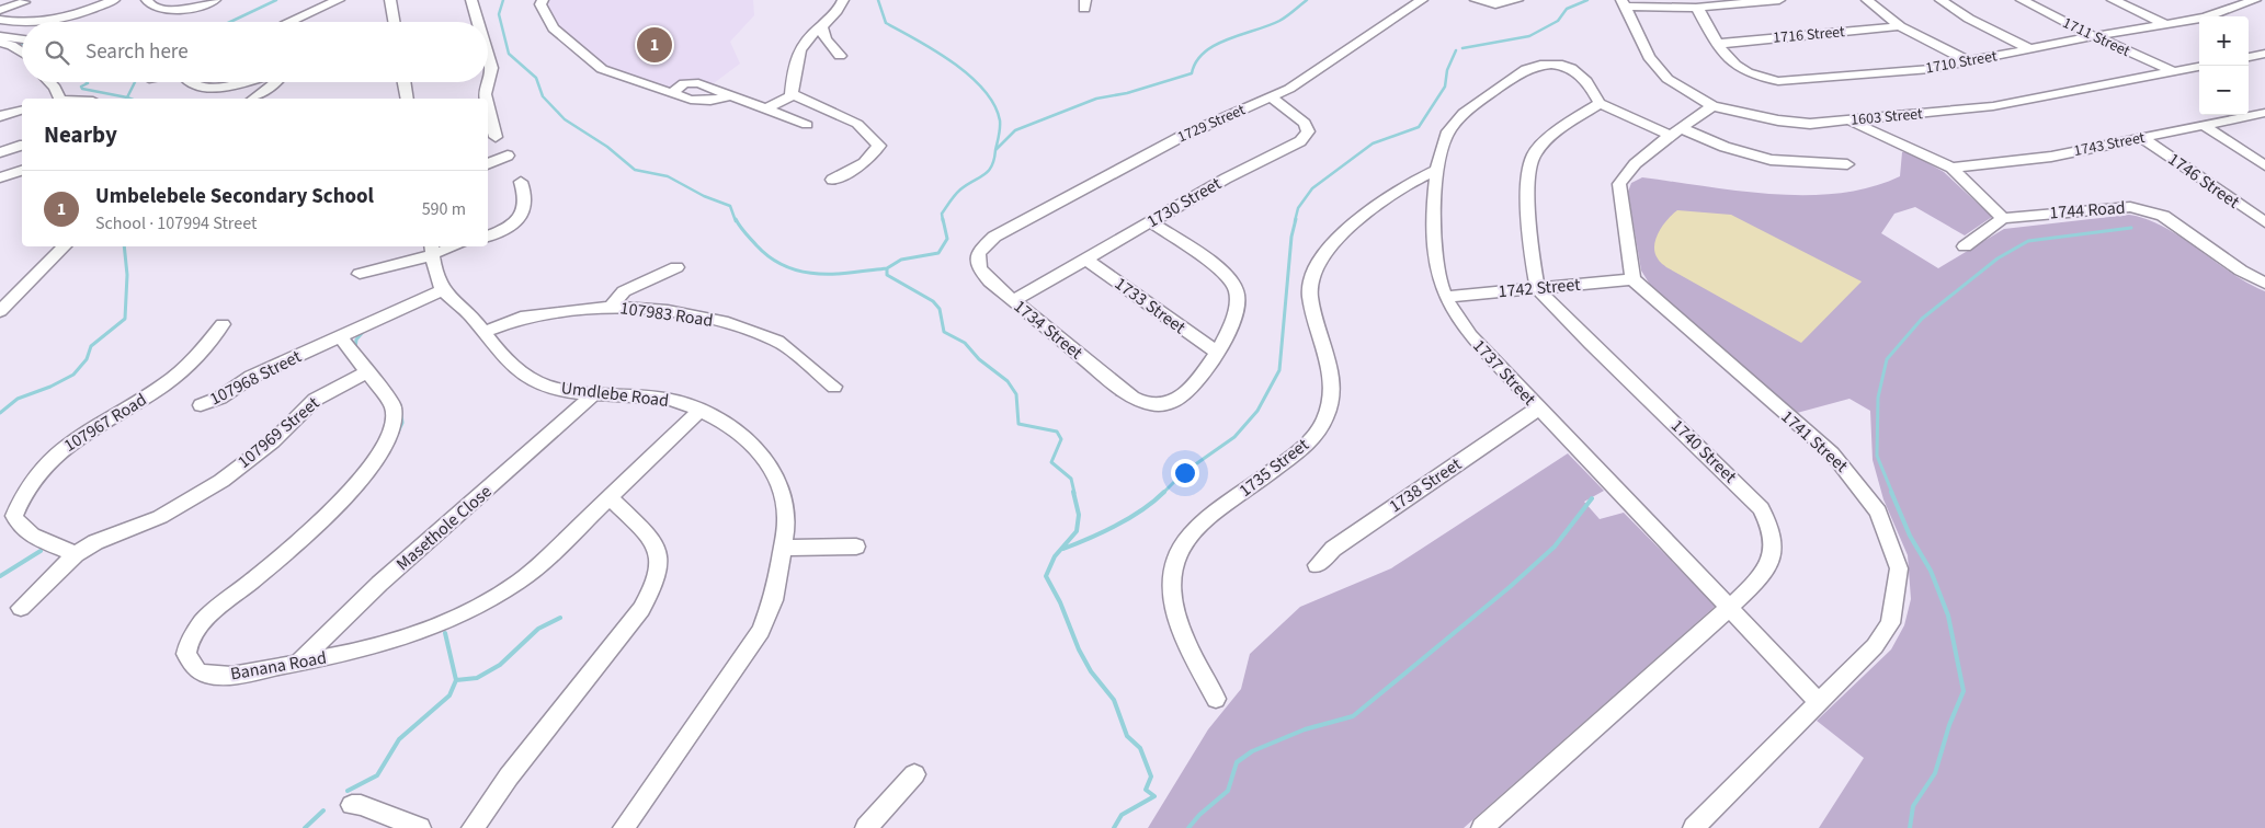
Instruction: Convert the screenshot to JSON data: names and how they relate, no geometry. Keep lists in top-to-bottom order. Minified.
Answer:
{"streets":{"street":["1716 Street","1711 Street","1710 Street","1603 Street","1729 Street","1743 Street","1746 Street","1730 Street","1744 Road","1742 Street","1733 Street","107983 Road","1734 Street","1737 Street","107968 Street","Umdlebe Road","107967 Road","107969 Street","1741 Street","1740 Street","1735 Street","1738 Street","Masethole Close","Banana Road"]},"crossings":[["1716 Street","1710 Street"],["1711 Street","1710 Street"],["1711 Street","1603 Street"],["1729 Street","1730 Street"],["1729 Street","1734 Street"],["1743 Street","1746 Street"],["1730 Street","1733 Street"],["1730 Street","1734 Street"],["1742 Street","1737 Street"],["1742 Street","1741 Street"],["1742 Street","1740 Street"],["1733 Street","1734 Street"],["107983 Road","Umdlebe Road"],["1737 Street","1741 Street"],["1737 Street","1740 Street"],["1737 Street","1735 Street"],["1737 Street","1738 Street"],["107968 Street","Banana Road"],["Umdlebe Road","Masethole Close"],["Umdlebe Road","Banana Road"],["107967 Road","107969 Street"],["107969 Street","Banana Road"],["Masethole Close","Banana Road"]],"page":{"map_buttons":["+","−"],"search":"Search here","pins":"1","heading":"Nearby","list":[{"mark":"1","name":"Umbelebele Secondary School","note":"School · 107994 Street","value":"590 m"}]}}
